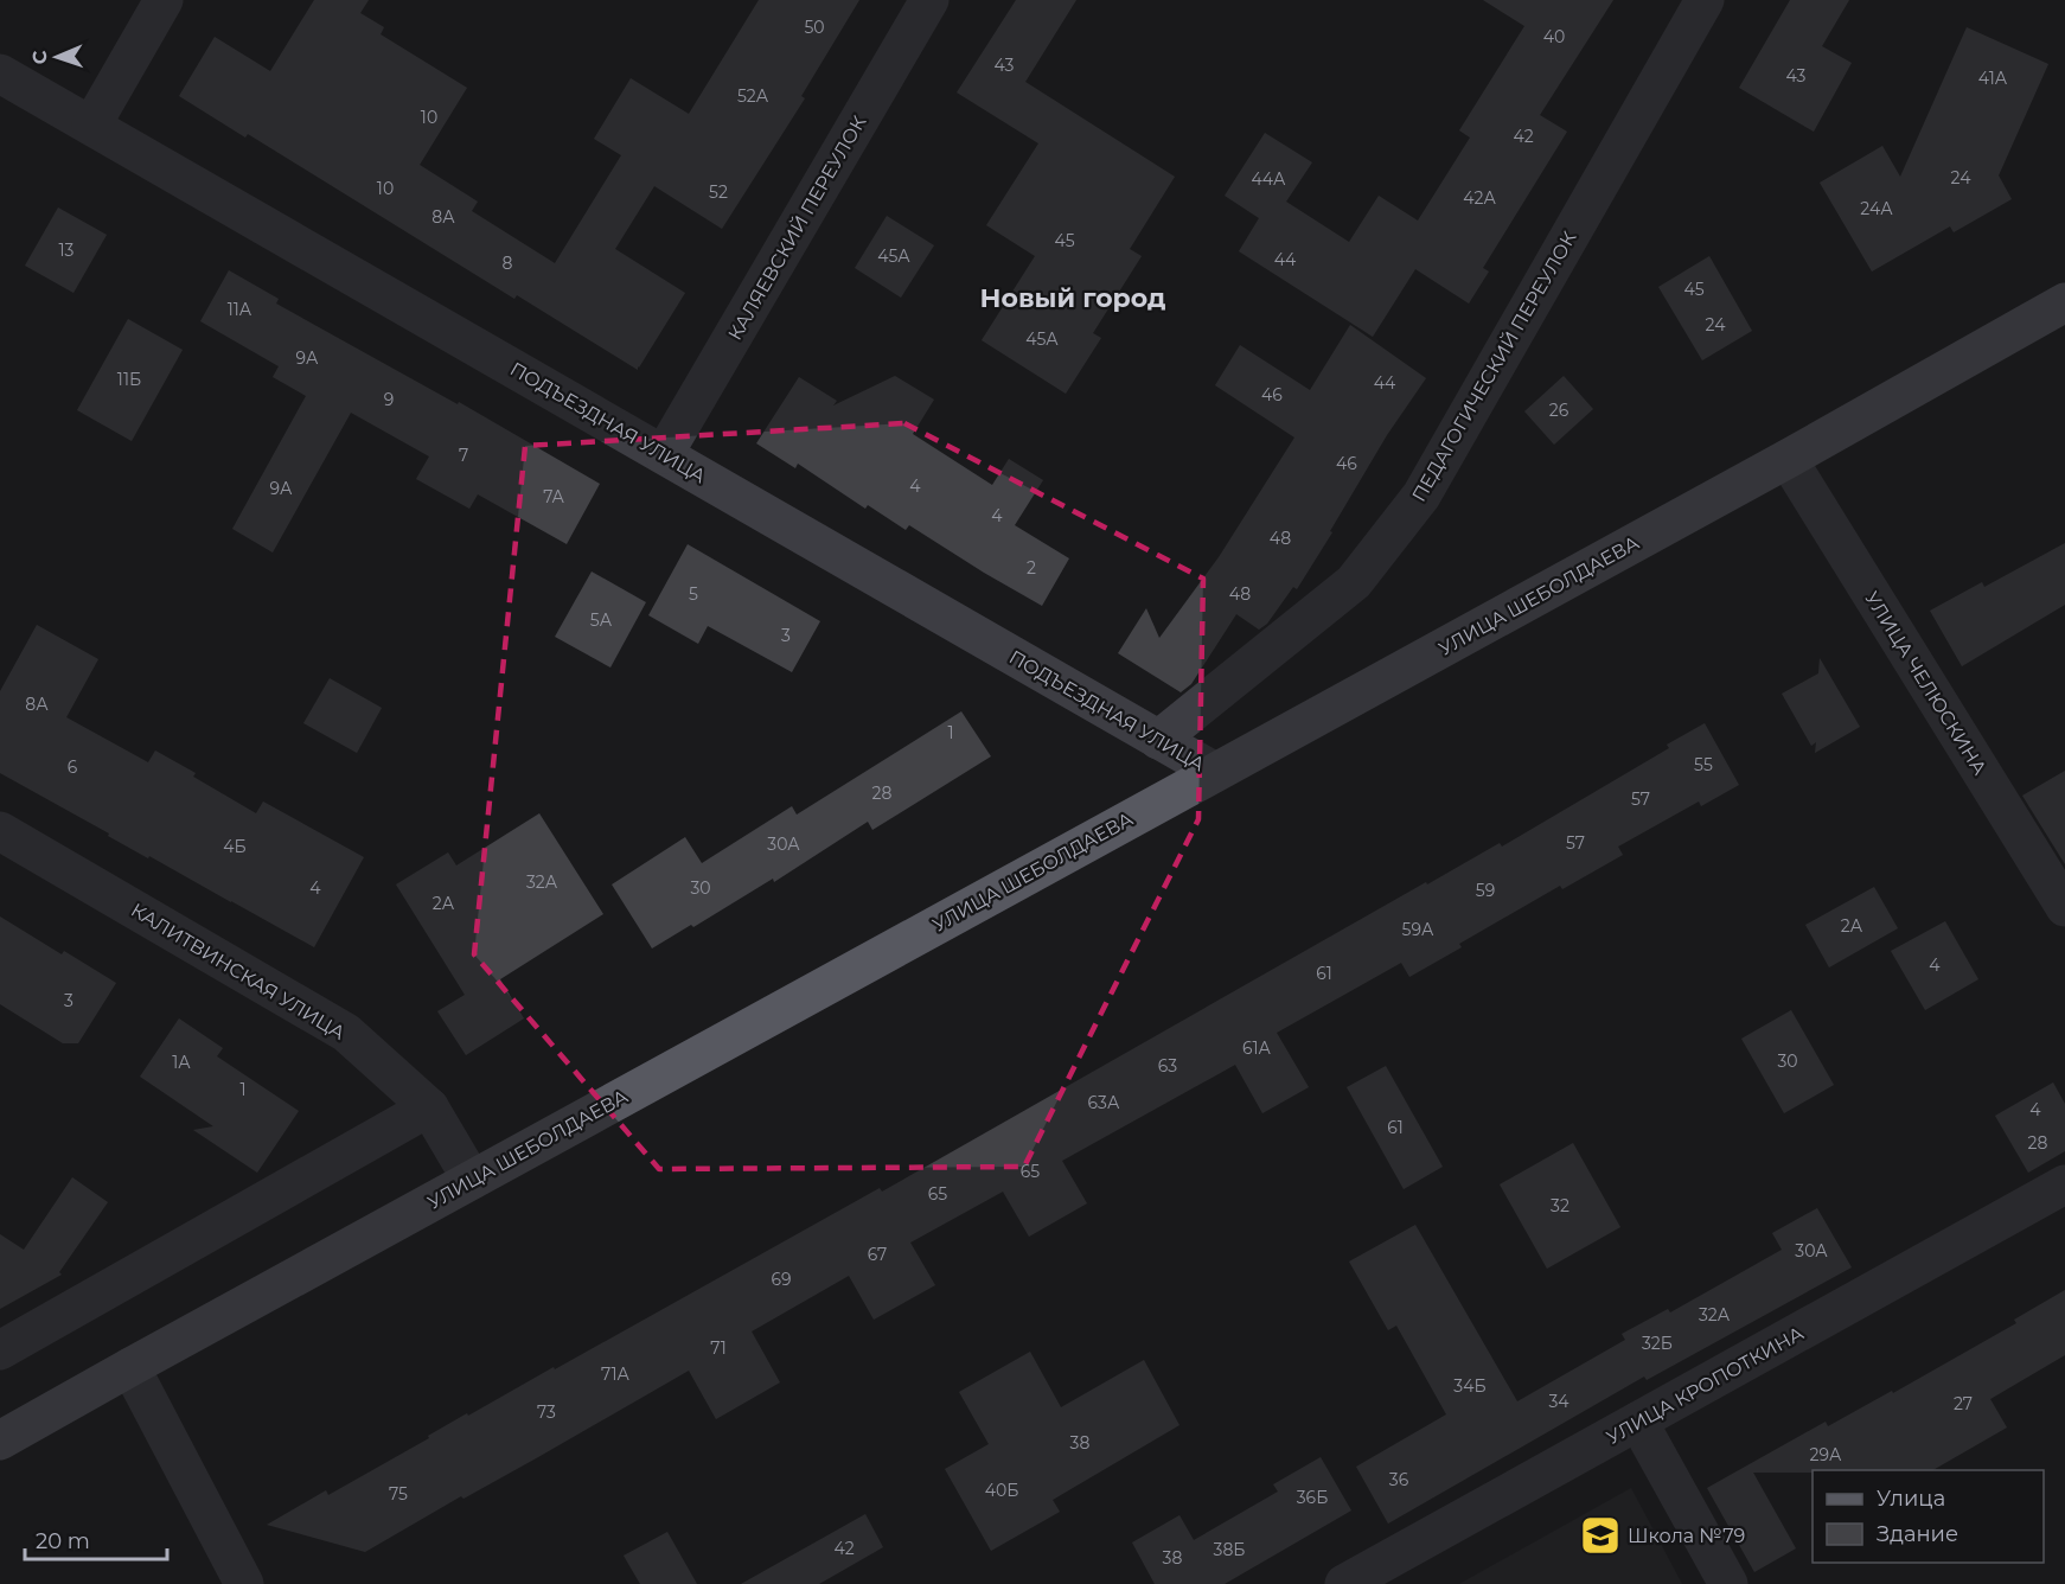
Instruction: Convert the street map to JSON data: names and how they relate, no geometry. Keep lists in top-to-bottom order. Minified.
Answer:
{"streets":{"main road":["УЛИЦА ШЕБОЛДАЕВА"],"street":["КАЛЯЕВСКИЙ ПЕРЕУЛОК","ПЕДАГОГИЧЕСКИЙ ПЕРЕУЛОК","ПОДЪЕЗДНАЯ УЛИЦА","УЛИЦА ЧЕЛЮСКИНА","КАЛИТВИНСКАЯ УЛИЦА","УЛИЦА КРОПОТКИНА"]},"crossings":[["КАЛЯЕВСКИЙ ПЕРЕУЛОК","ПОДЪЕЗДНАЯ УЛИЦА"],["ПЕДАГОГИЧЕСКИЙ ПЕРЕУЛОК","ПОДЪЕЗДНАЯ УЛИЦА"],["ПОДЪЕЗДНАЯ УЛИЦА","УЛИЦА ШЕБОЛДАЕВА"],["УЛИЦА ШЕБОЛДАЕВА","УЛИЦА ЧЕЛЮСКИНА"],["УЛИЦА ШЕБОЛДАЕВА","КАЛИТВИНСКАЯ УЛИЦА"]],"districts":["Новый город"],"places":{"school or university":["Школа №79"]},"house_numbers":["50","40","43","43","41А","52А","10","42","24","44А","10","52","42А","24А","8А","45","13","45А","44","8","45","11А","24","45А","9А","11Б","44","46","9","26","7","46","4","9А","7А","4","48","2","5","48","5А","3","8А","1","55","6","28","57","57","30А","4Б","32А","4","30","59","2А","2А","59А","4","61","3","61А","30","1А","63","1","63А","4","61","28","65","65","32","30А","67","69","32А","32Б","71","71А","34Б","34","27","73","38","29А","36","40Б","75","36Б","42","38Б","38"],"legend":["Улица","Здание"],"scale_bar":"20 m","north":"left"}
